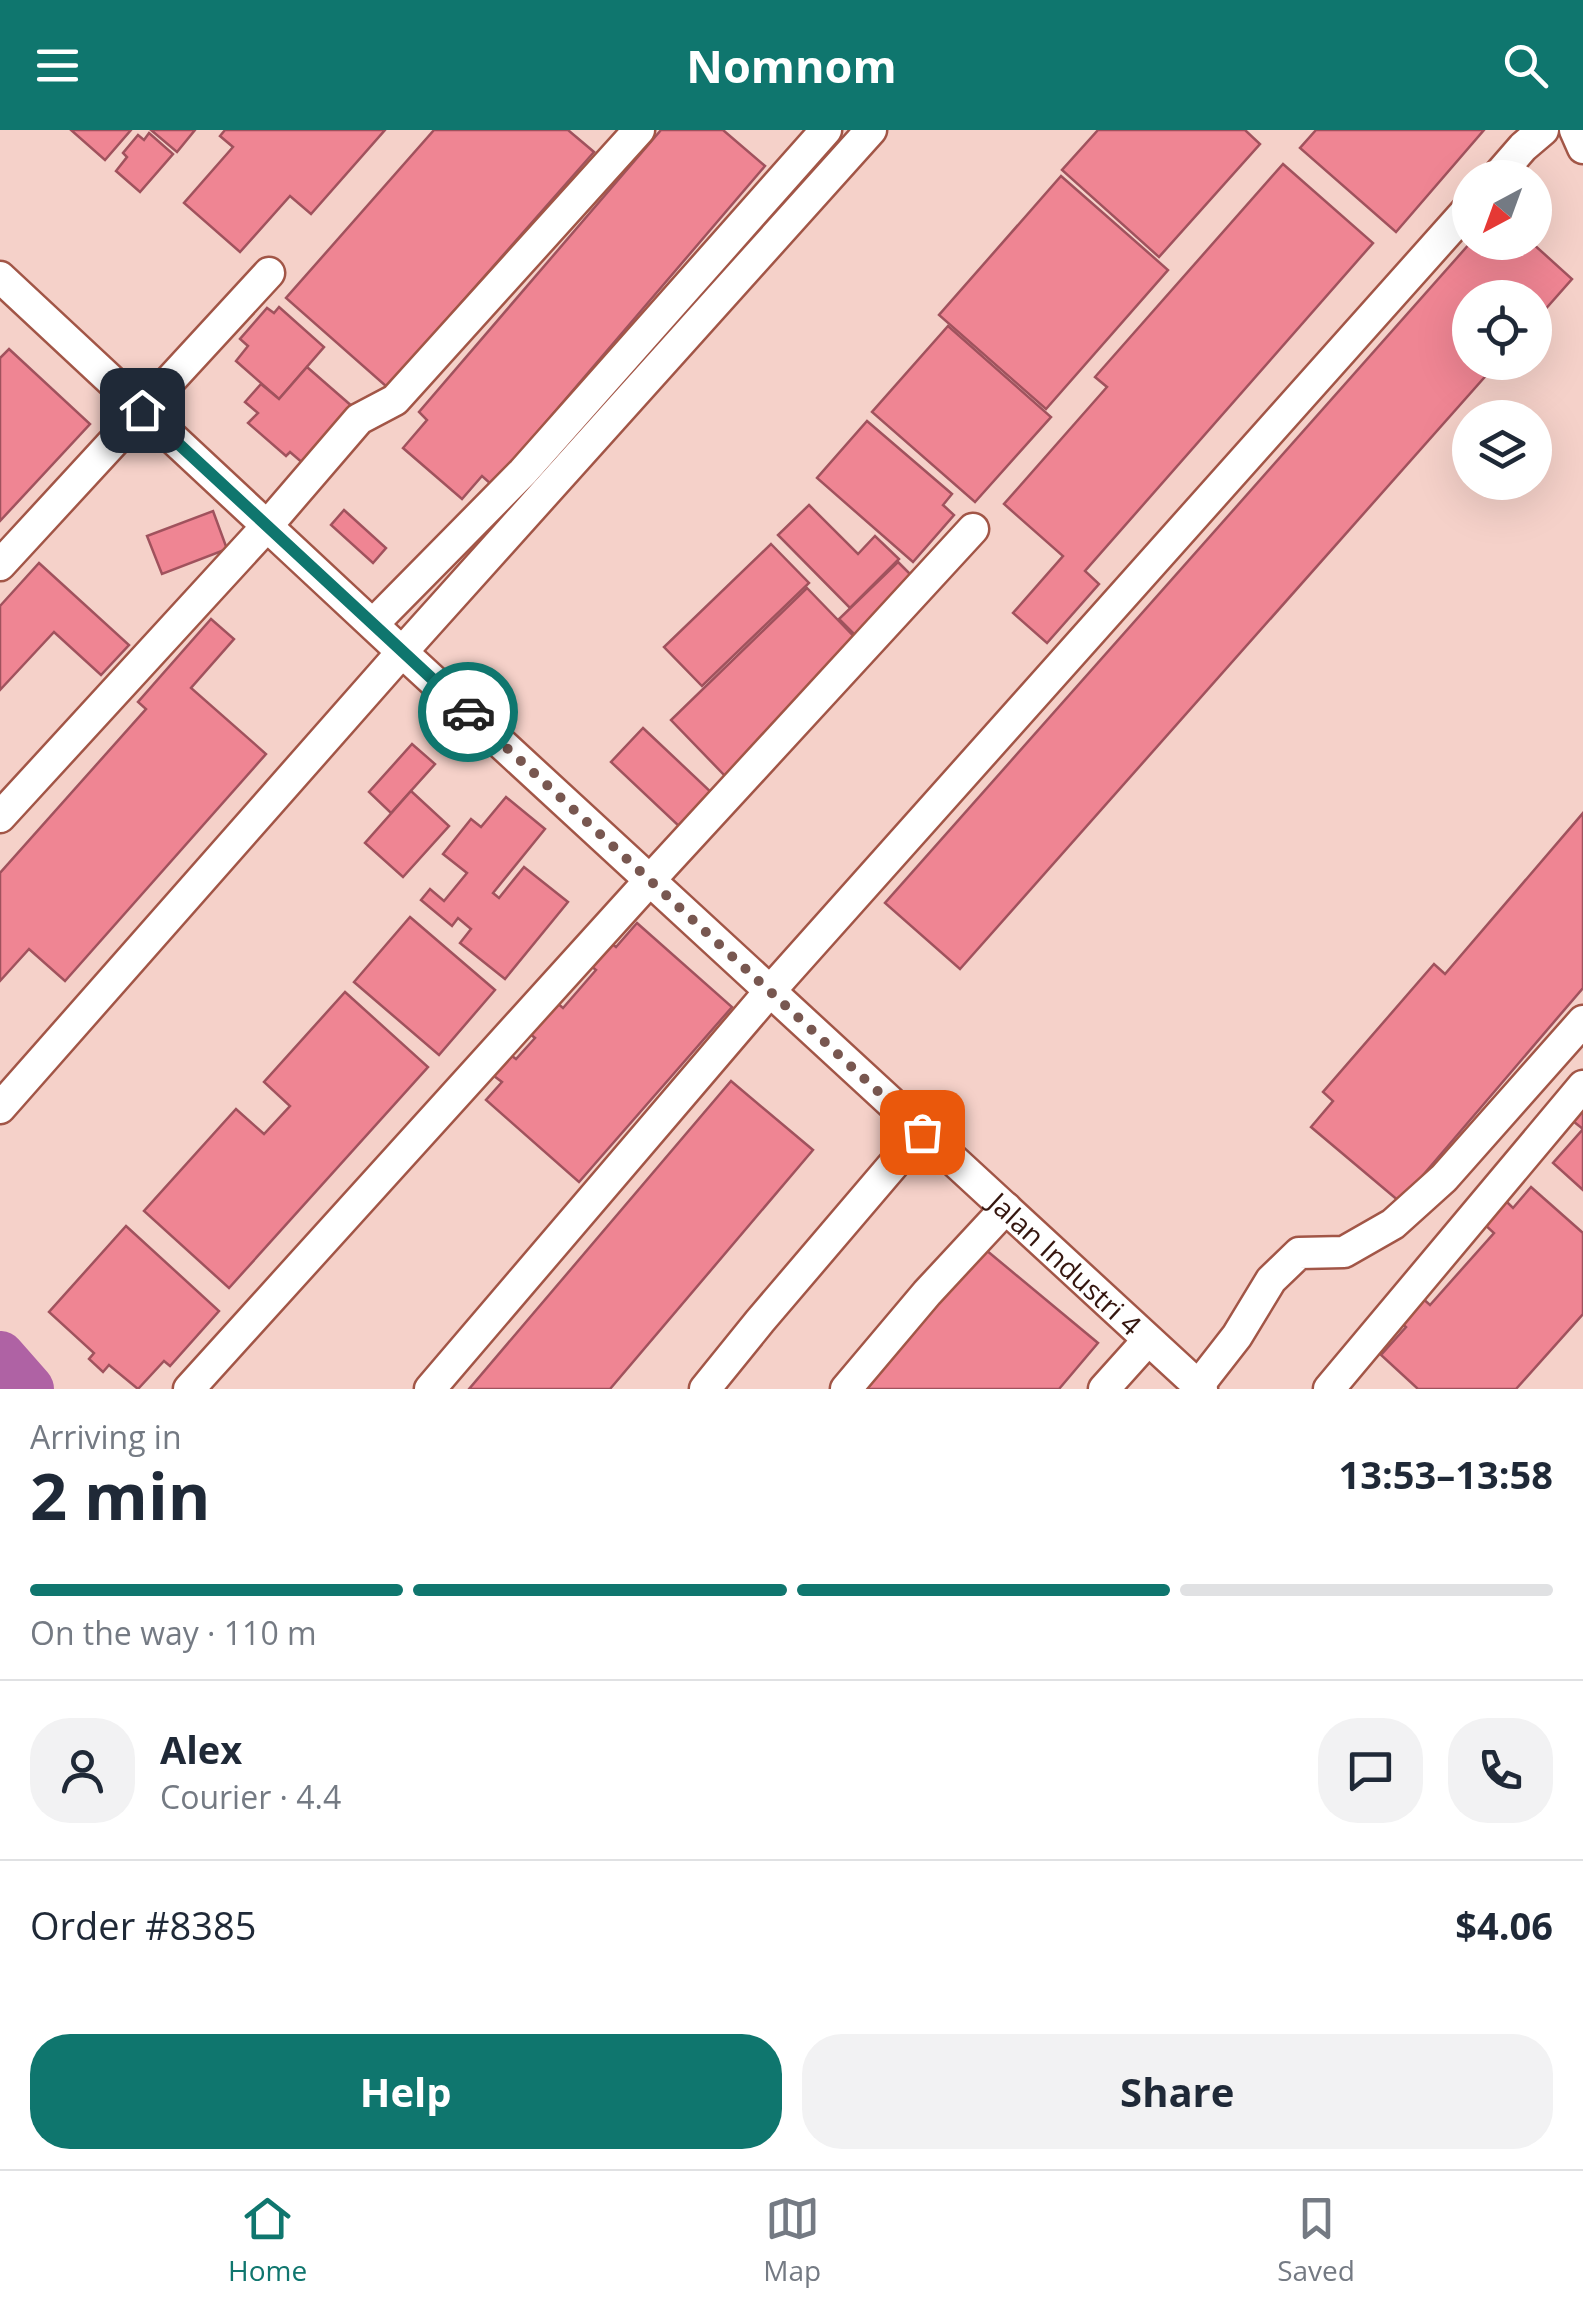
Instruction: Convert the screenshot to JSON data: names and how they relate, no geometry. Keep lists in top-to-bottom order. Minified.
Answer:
{"streets":{"street":["Jalan Industri 4"]},"north":"bottom left","page":{"header":"Nomnom","heading":["2 min","Arriving in","13:53–13:58"],"panel":["Alex","Courier · 4.4","Order #8385","$4.06"],"bar":"On the way · 110 m","buttons":["Help","Share"],"tabs":["Home","Map","Saved"]}}
